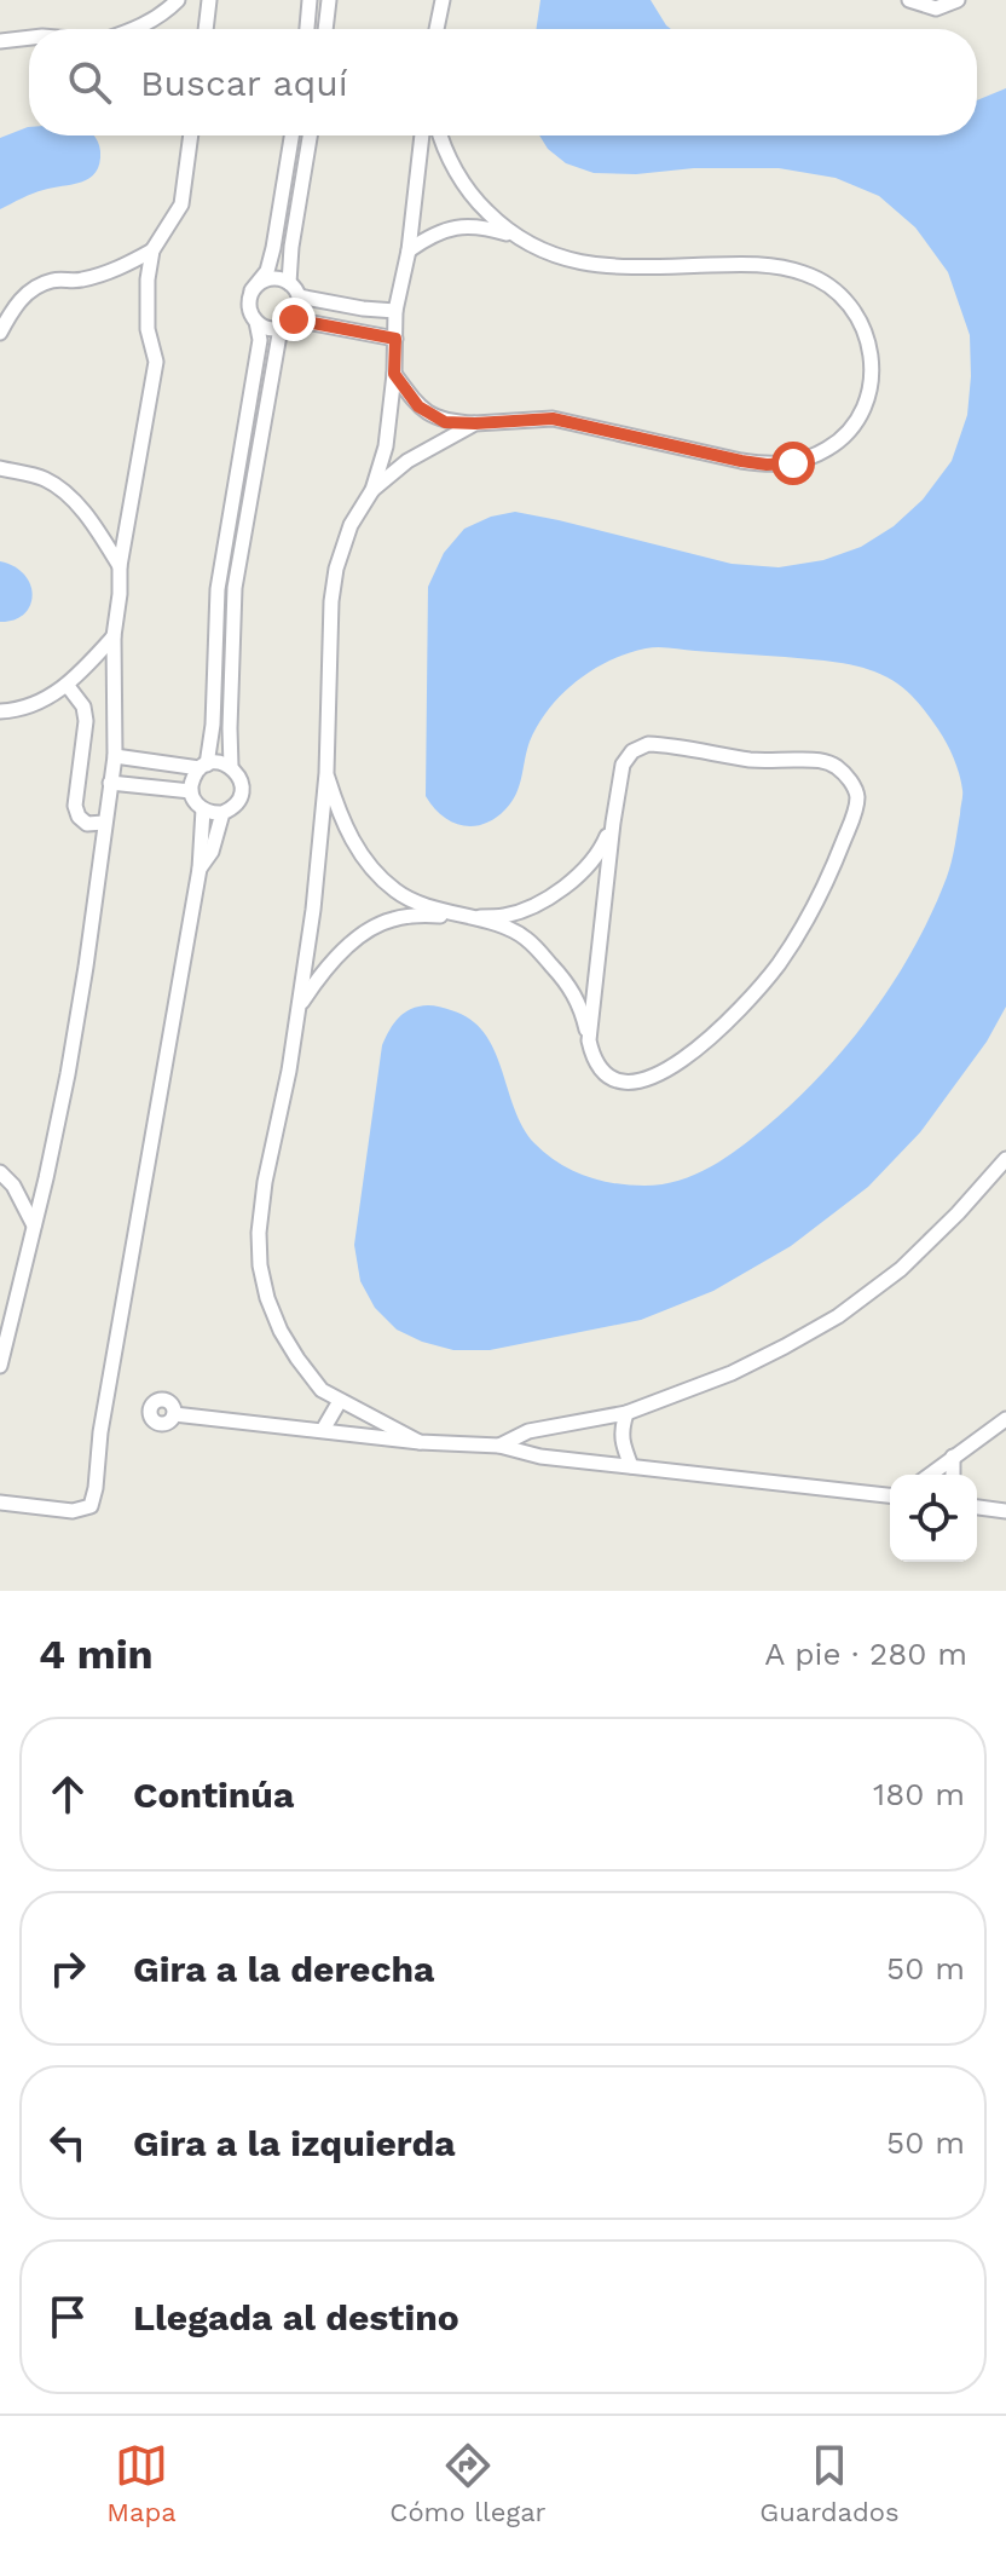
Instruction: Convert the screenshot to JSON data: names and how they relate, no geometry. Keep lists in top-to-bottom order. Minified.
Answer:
{"page":{"search":"Buscar aquí","heading":["4 min","A pie · 280 m"],"list":[["Continúa","180 m"],["Gira a la derecha","50 m"],["Gira a la izquierda","50 m"],"Llegada al destino"],"nav":["Mapa","Cómo llegar","Guardados"]}}
